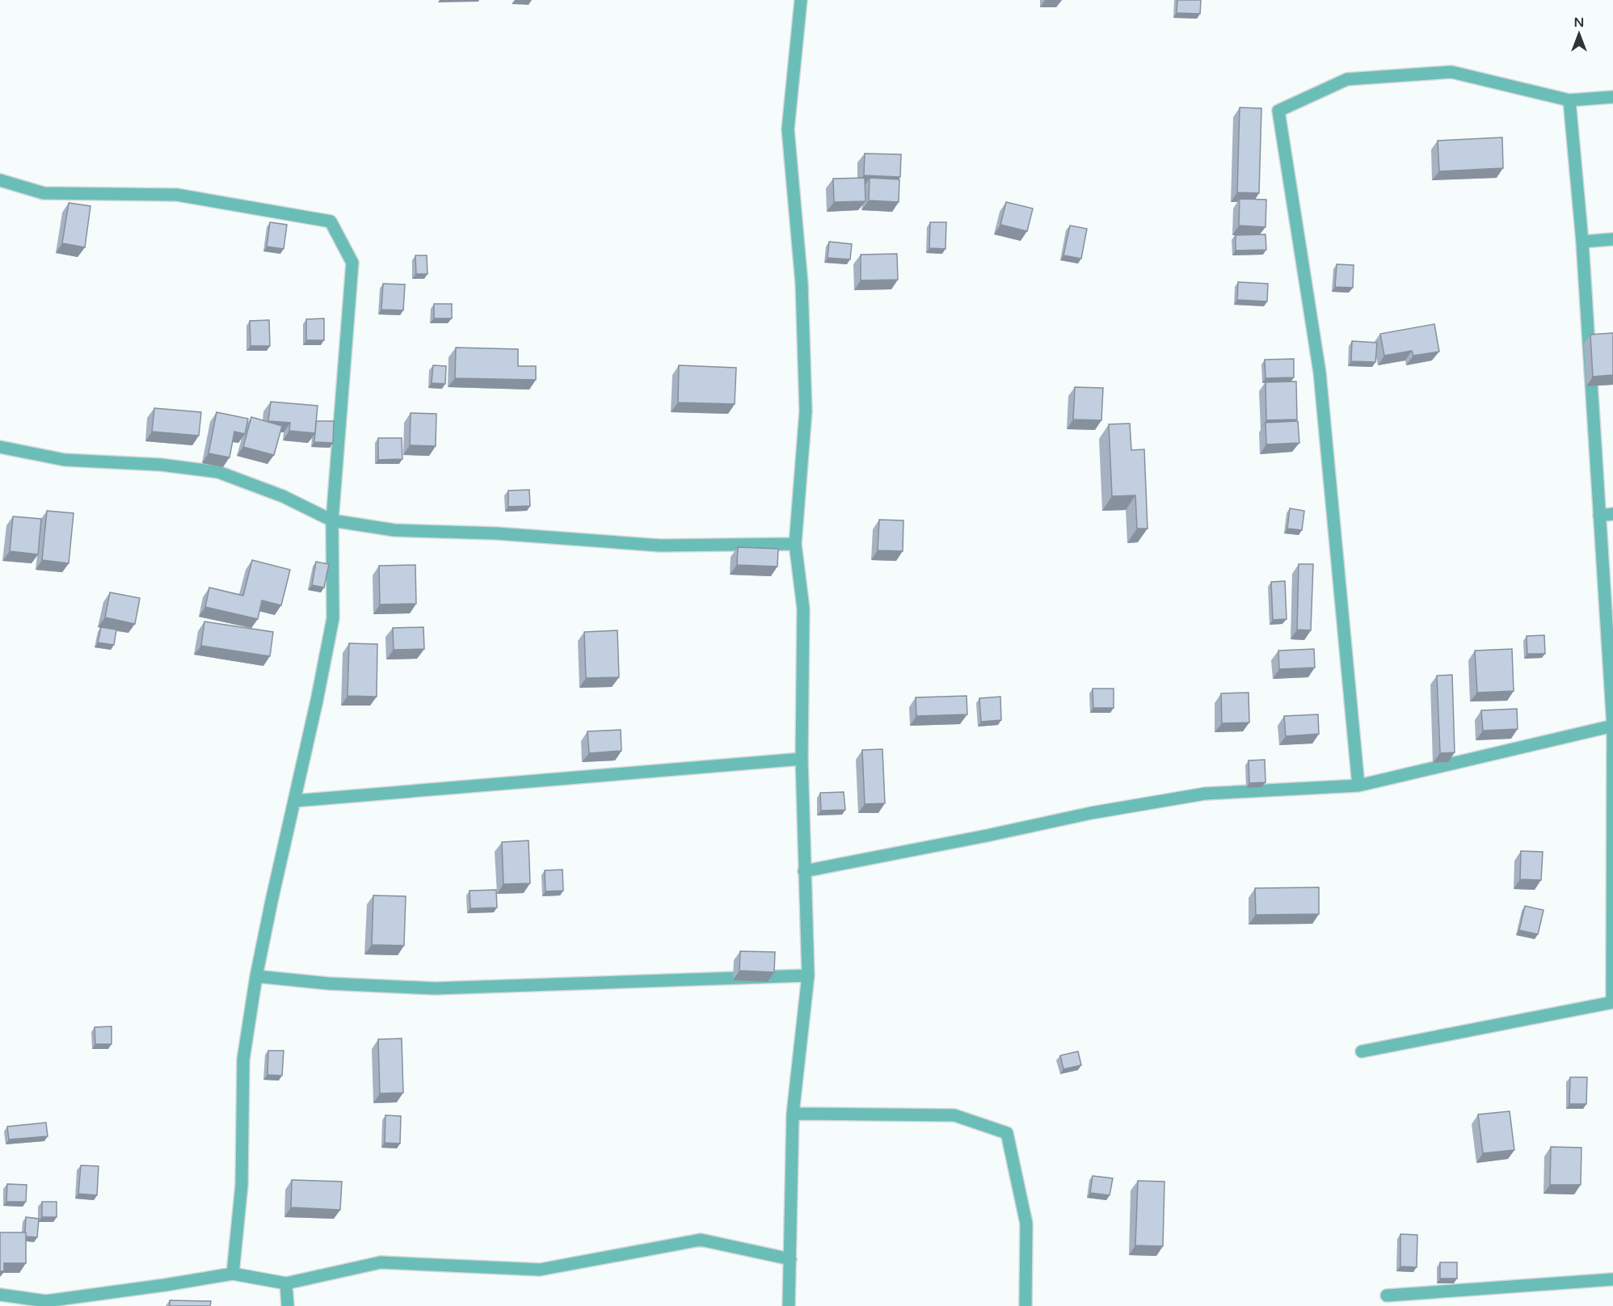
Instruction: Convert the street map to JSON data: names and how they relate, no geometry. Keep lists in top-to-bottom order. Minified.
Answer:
{"north":"top"}
